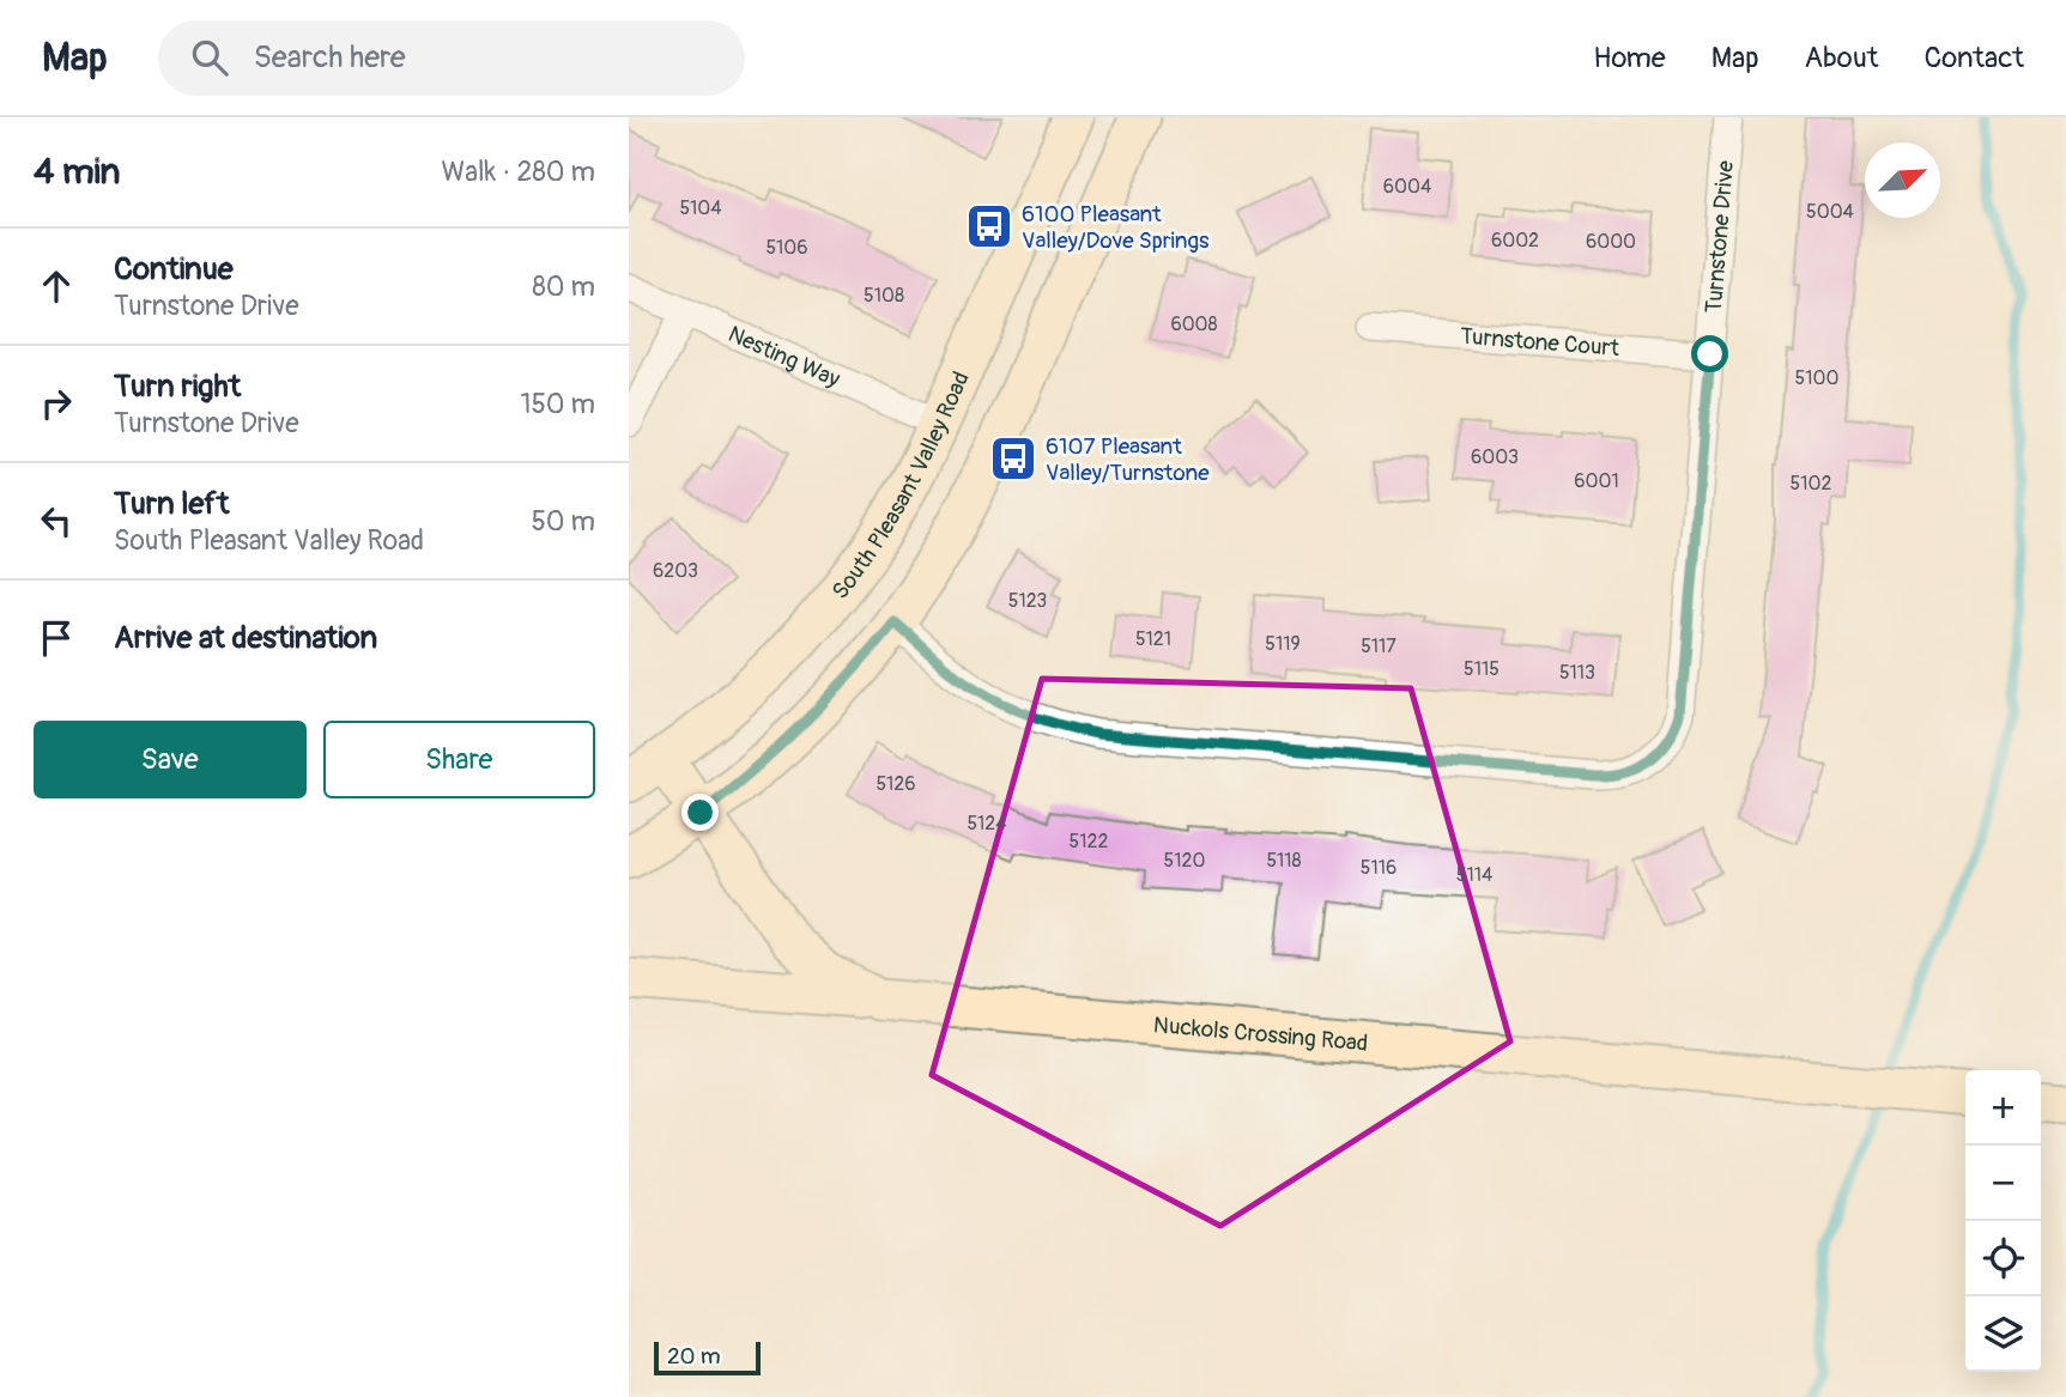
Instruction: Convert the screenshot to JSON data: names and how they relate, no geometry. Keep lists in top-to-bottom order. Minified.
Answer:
{"streets":{"main road":["South Pleasant Valley Road","Nuckols Crossing Road"],"street":["Turnstone Drive","Turnstone Court","Nesting Way"]},"crossings":[["Turnstone Drive","Turnstone Court"],["Nesting Way","South Pleasant Valley Road"],["South Pleasant Valley Road","Nuckols Crossing Road"]],"places":{"bus stop":["6100 Pleasant Valley/Dove Springs","6107 Pleasant Valley/Turnstone"]},"house_numbers":["6004","5104","5004","6002","6000","5106","5108","6008","5100","6003","6001","5102","6203","5123","5121","5119","5117","5115","5113","5126","5124","5122","5120","5118","5116","5114"],"scale_bar":"20 m","north":"top right","page":{"header":"Map","search":"Search here","nav":["Home","Map","About","Contact"],"heading":["4 min","Walk · 280 m"],"list":[["Continue","Turnstone Drive","80 m"],["Turn right","Turnstone Drive","150 m"],["Turn left","South Pleasant Valley Road","50 m"],"Arrive at destination"],"buttons":["Save","Share"],"map_buttons":["+","−"],"scale":"20 m"}}
